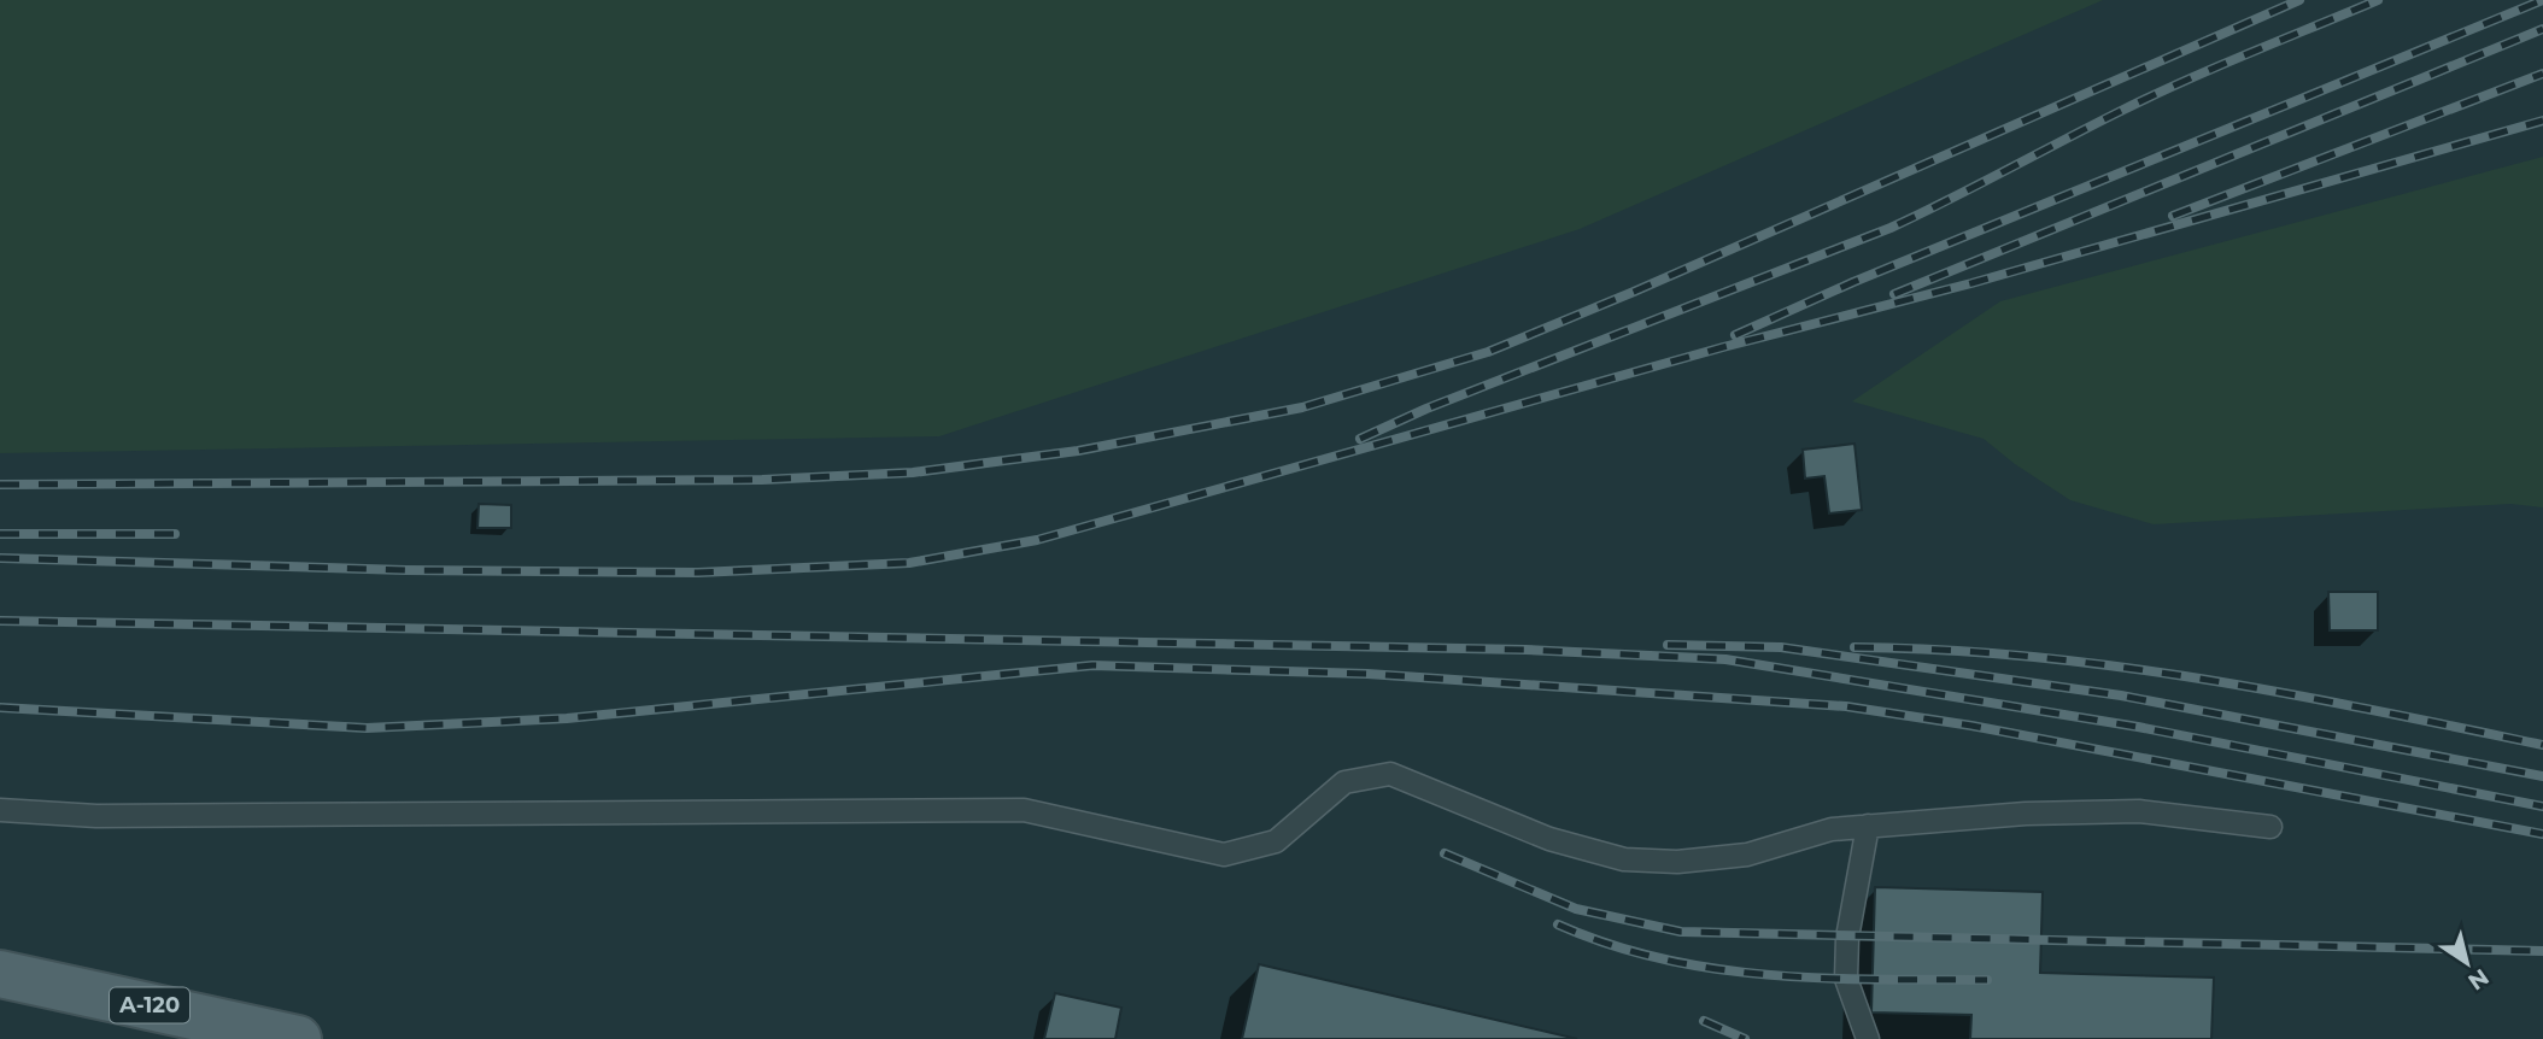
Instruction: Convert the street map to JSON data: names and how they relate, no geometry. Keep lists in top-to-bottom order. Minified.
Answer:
{"streets":{"main road":["А-120"]},"north":"bottom right"}
